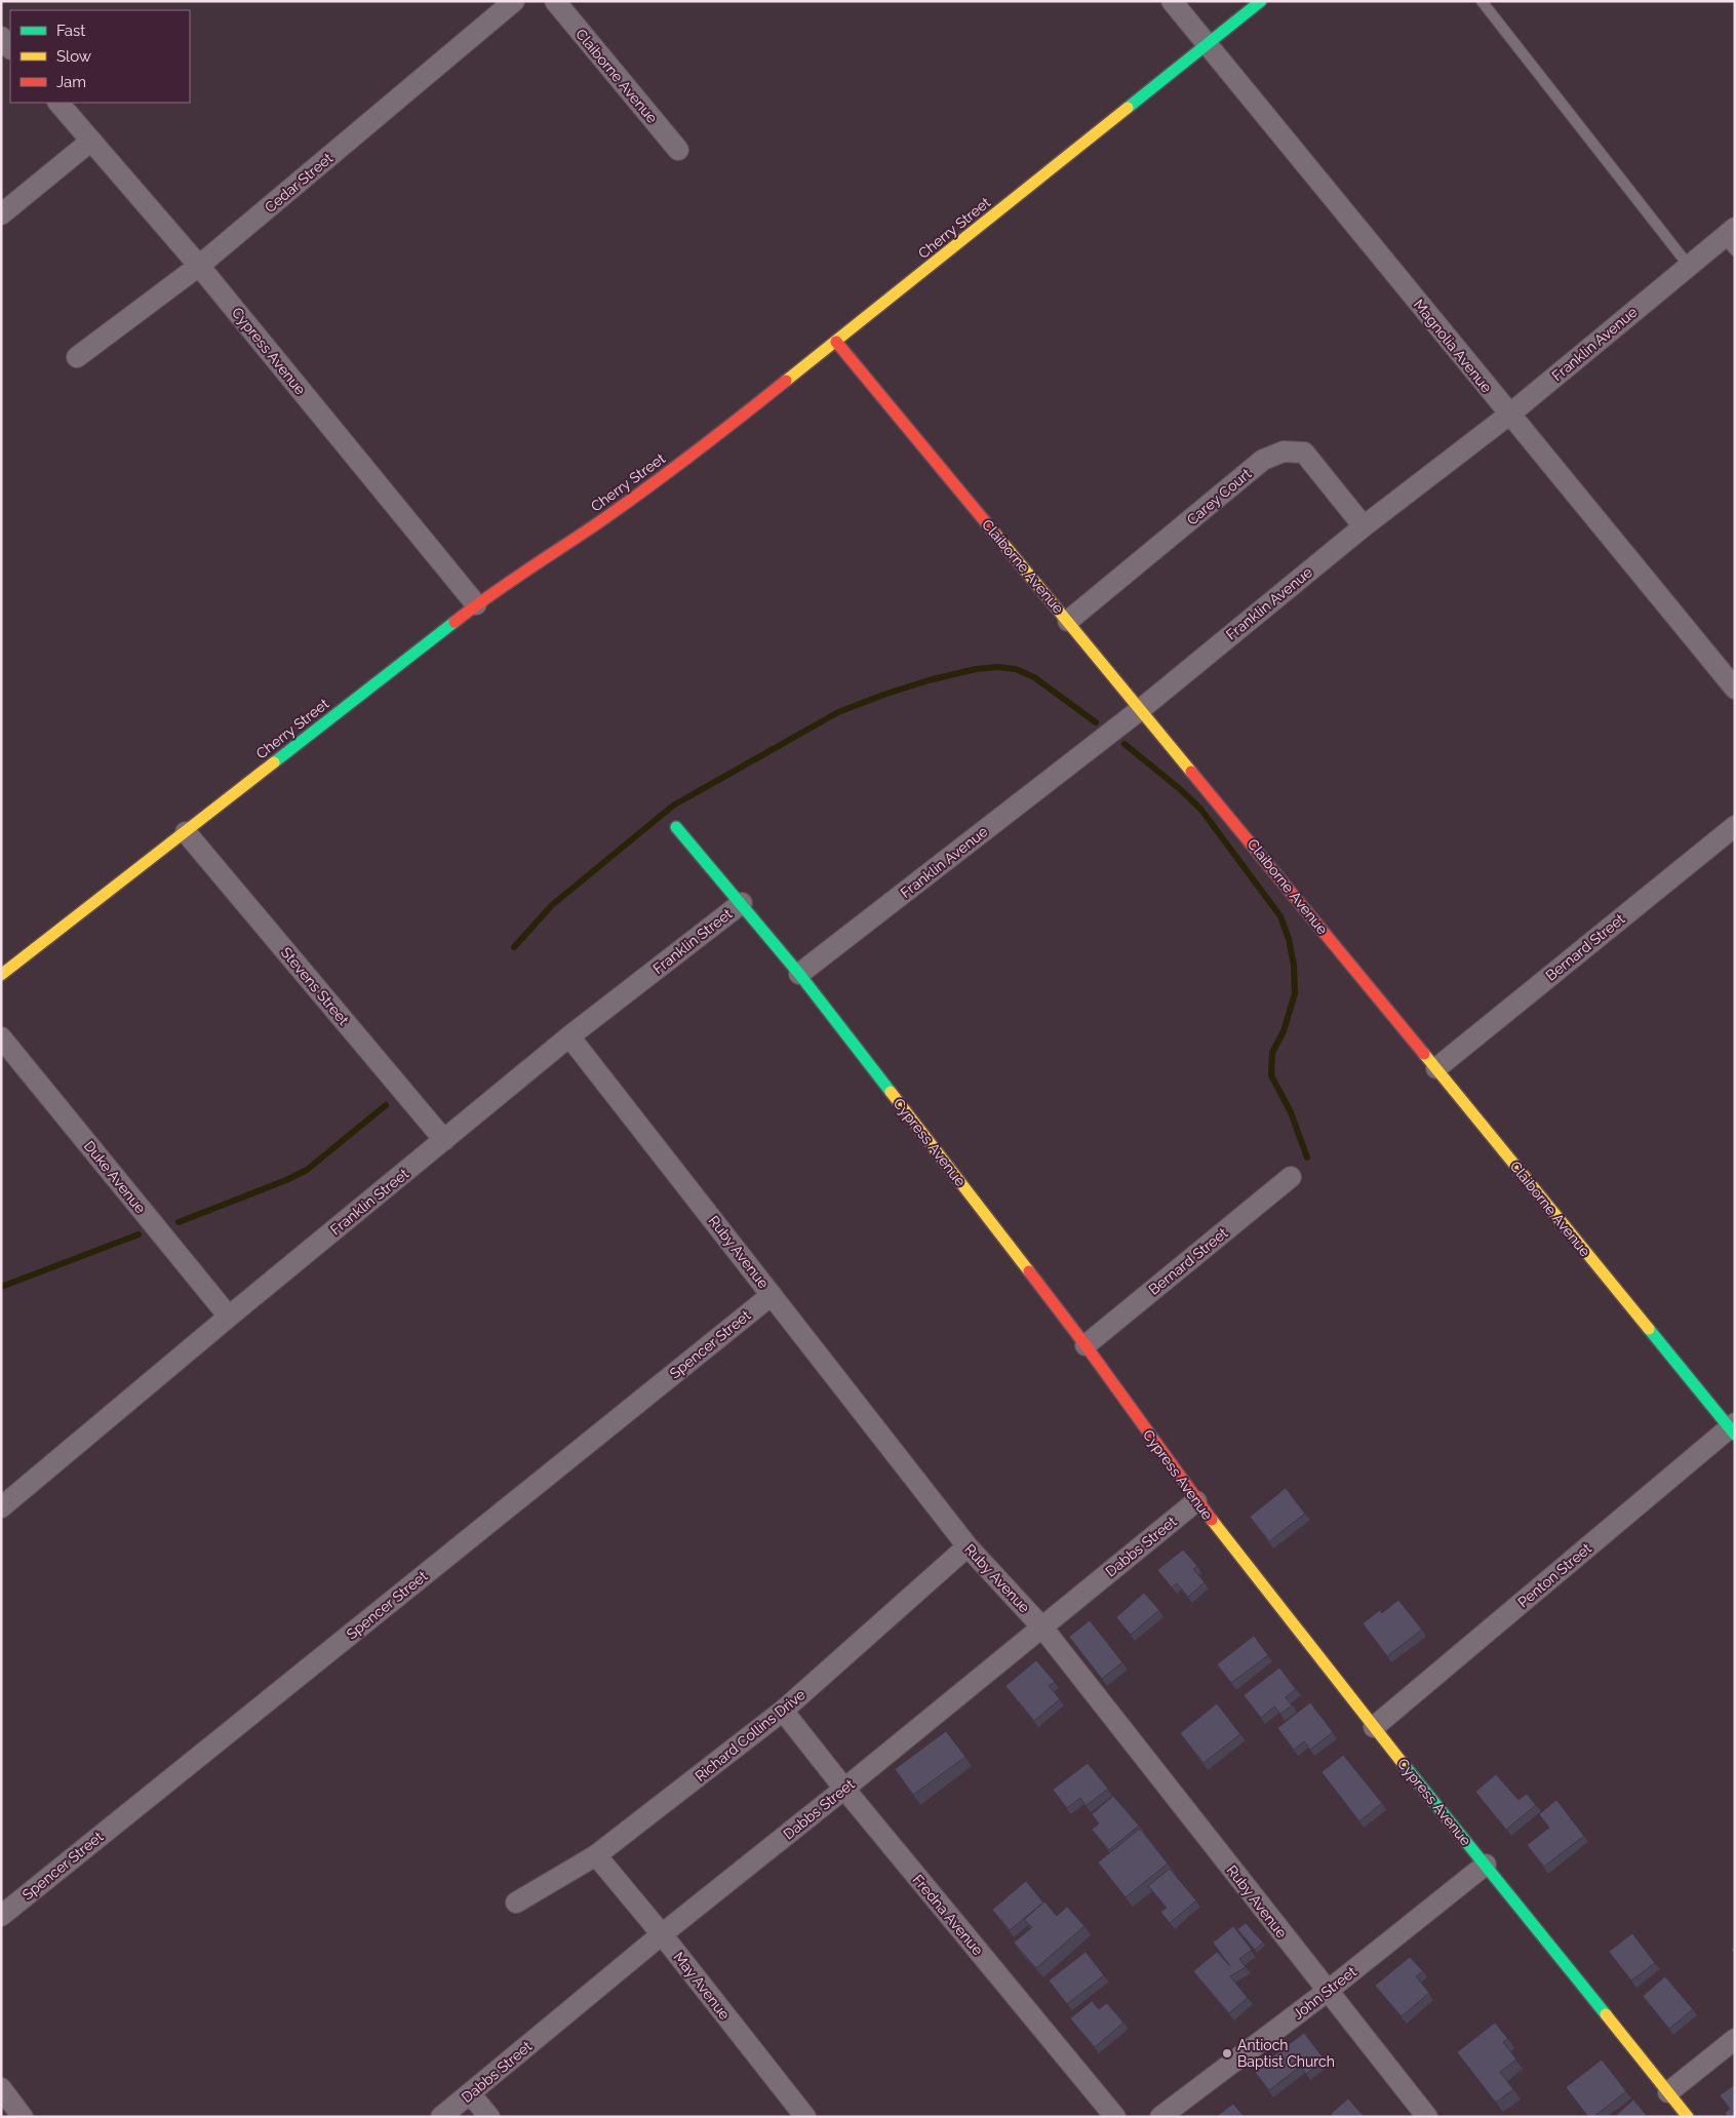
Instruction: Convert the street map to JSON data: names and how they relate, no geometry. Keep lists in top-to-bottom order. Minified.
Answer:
{"streets":{"street":["Claiborne Avenue","Cedar Street","Cherry Street","Franklin Avenue","Magnolia Avenue","Cypress Avenue","Carey Court","Franklin Street","Bernard Street","Stevens Street","Duke Avenue","Ruby Avenue","Spencer Street","Dabbs Street","Penton Street","Richard Collins Drive","Fredna Avenue","May Avenue","John Street"]},"crossings":[["Claiborne Avenue","Cherry Street"],["Claiborne Avenue","Franklin Avenue"],["Claiborne Avenue","Carey Court"],["Claiborne Avenue","Bernard Street"],["Claiborne Avenue","Penton Street"],["Cedar Street","Cypress Avenue"],["Cherry Street","Magnolia Avenue"],["Cherry Street","Cypress Avenue"],["Cherry Street","Stevens Street"],["Franklin Avenue","Magnolia Avenue"],["Franklin Avenue","Cypress Avenue"],["Franklin Avenue","Carey Court"],["Cypress Avenue","Franklin Street"],["Cypress Avenue","Bernard Street"],["Cypress Avenue","Dabbs Street"],["Cypress Avenue","Penton Street"],["Cypress Avenue","John Street"],["Franklin Street","Stevens Street"],["Franklin Street","Duke Avenue"],["Franklin Street","Ruby Avenue"],["Ruby Avenue","Spencer Street"],["Ruby Avenue","Dabbs Street"],["Ruby Avenue","Richard Collins Drive"],["Ruby Avenue","John Street"],["Dabbs Street","Fredna Avenue"],["Dabbs Street","May Avenue"],["Richard Collins Drive","Fredna Avenue"],["Richard Collins Drive","May Avenue"]],"places":["Antioch Baptist Church"],"legend":["Fast","Slow","Jam"]}
